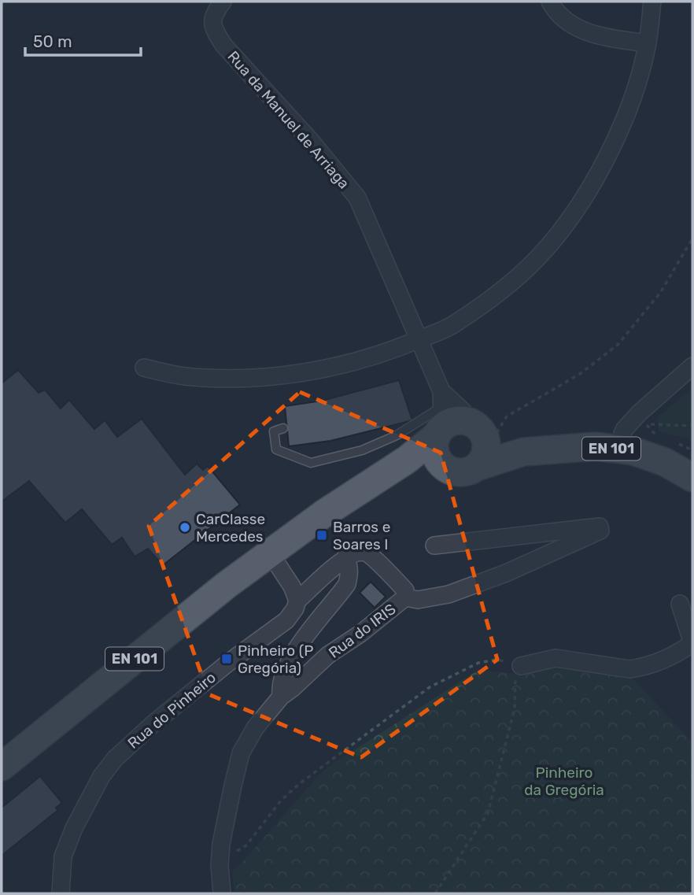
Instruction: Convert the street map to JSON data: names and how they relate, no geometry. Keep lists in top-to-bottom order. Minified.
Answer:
{"streets":{"main road":["EN 101"],"street":["Rua da Manuel de Arriaga","Rua do IRIS","Rua do Pinheiro"]},"crossings":[["Rua da Manuel de Arriaga","EN 101"]],"parks":["Pinheiro da Gregória"],"places":{"other":["CarClasse Mercedes"],"transit":["Barros e Soares I","Pinheiro (P Gregória)"]},"scale_bar":"50 m"}
